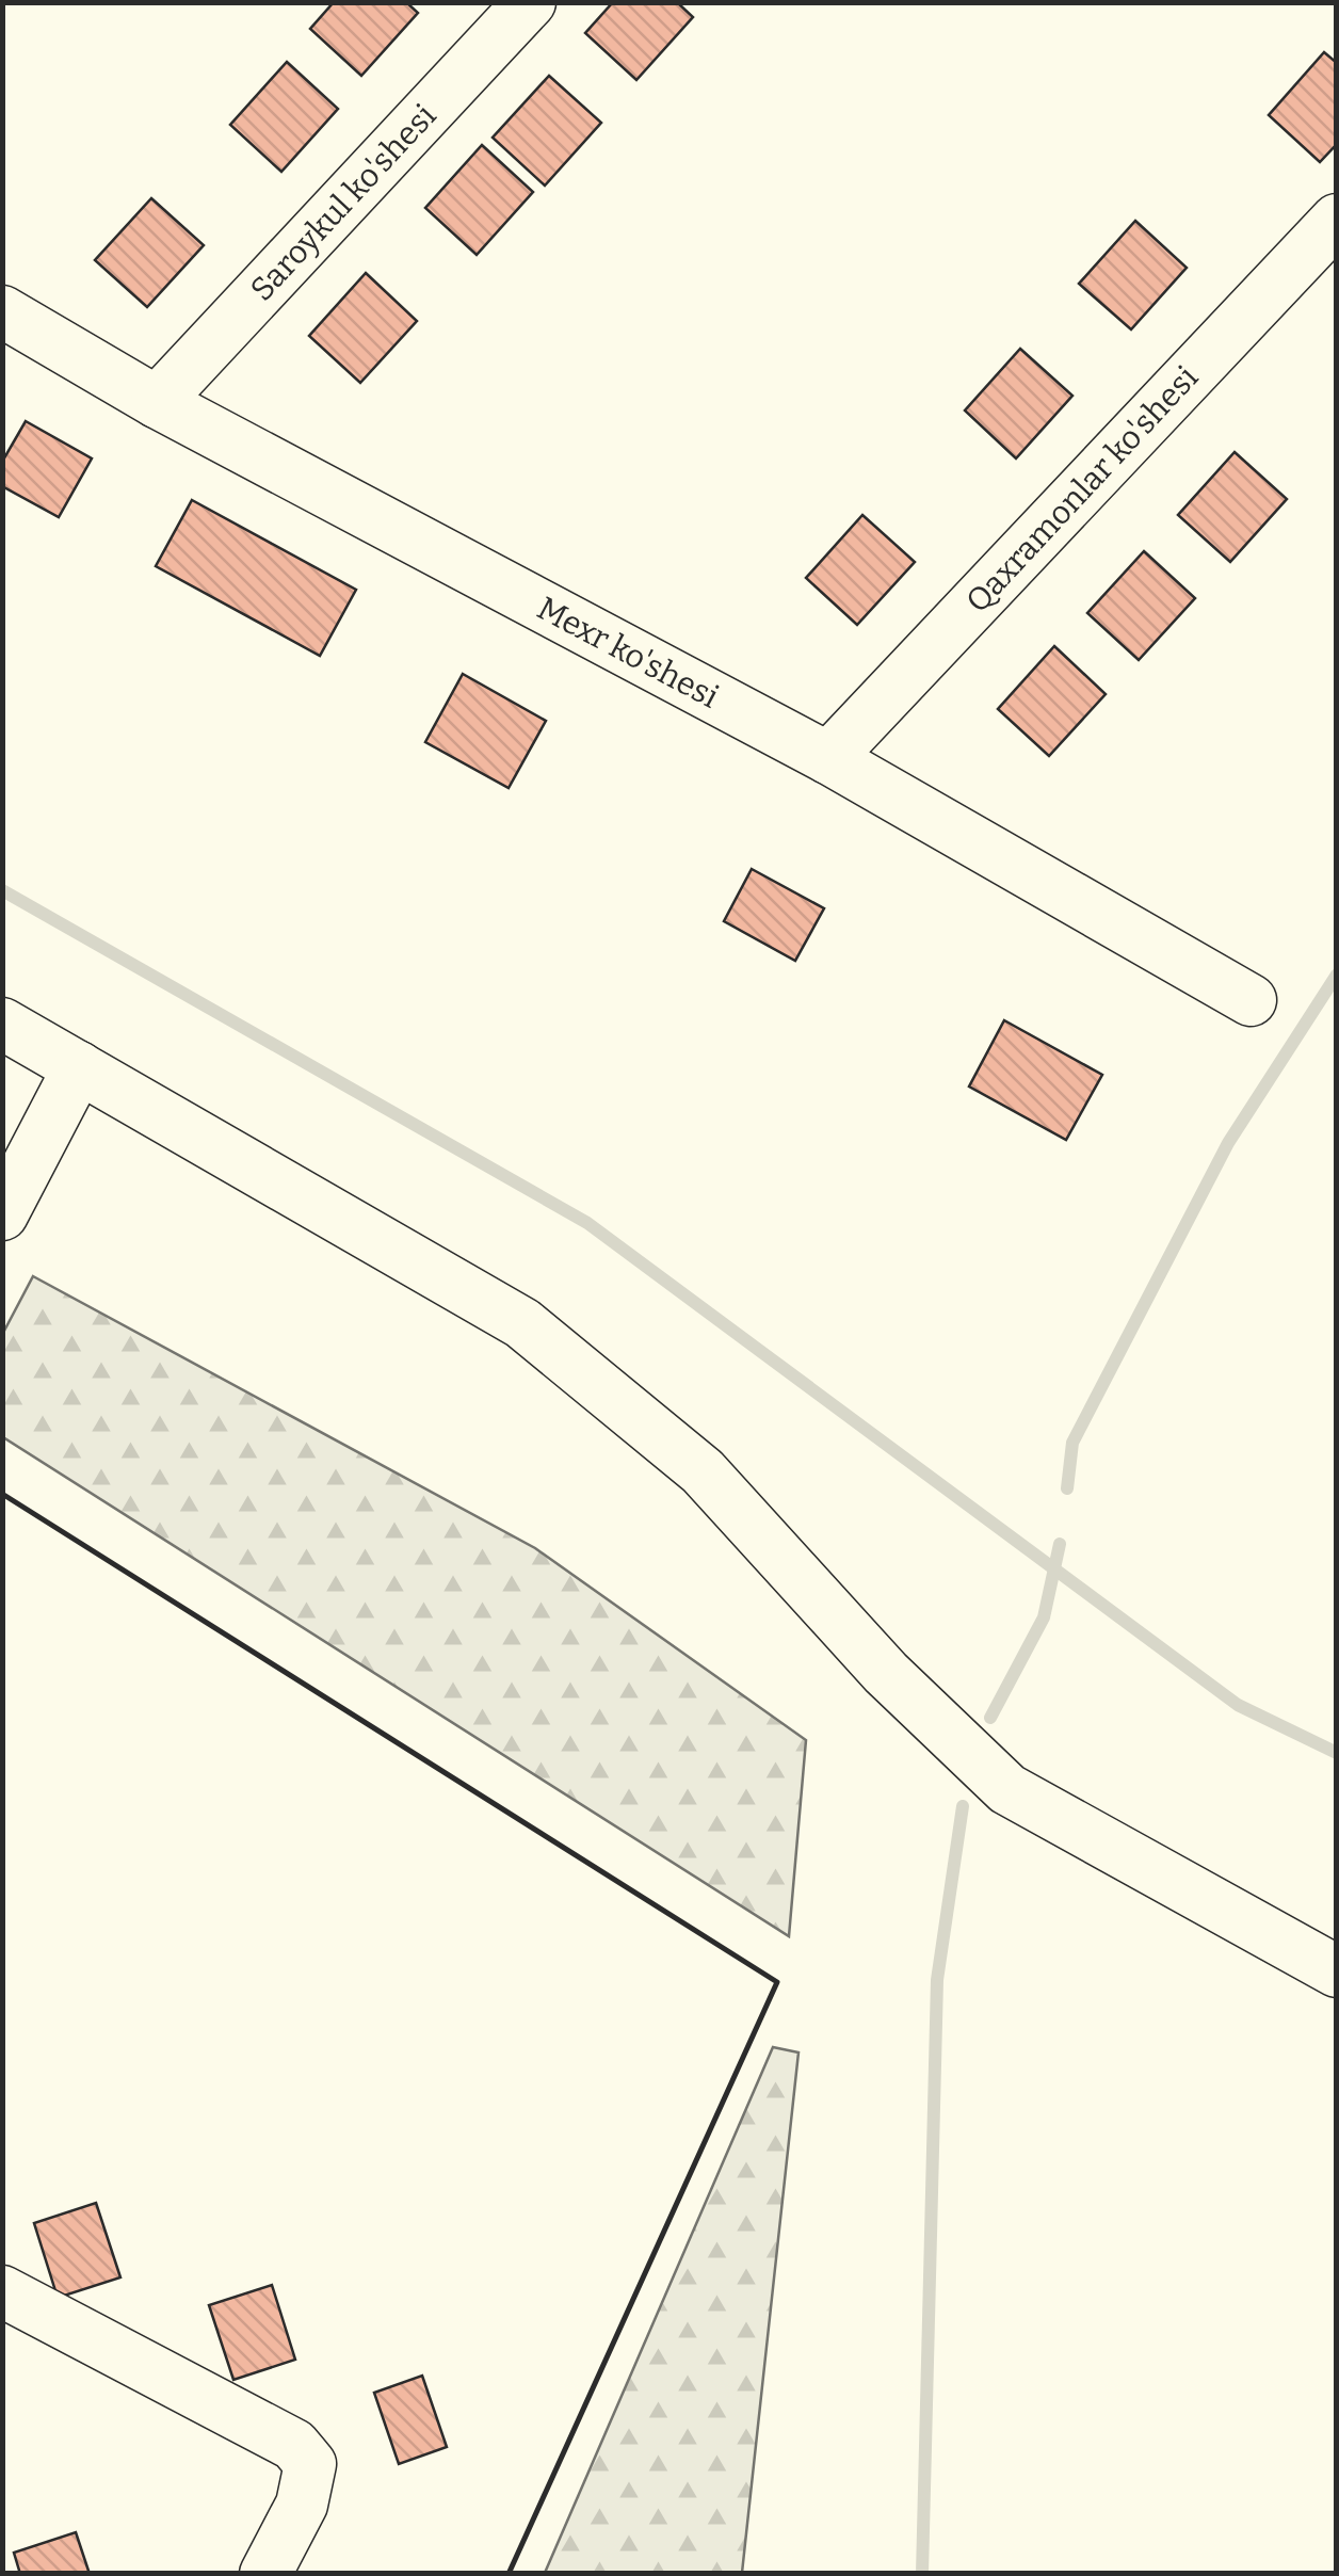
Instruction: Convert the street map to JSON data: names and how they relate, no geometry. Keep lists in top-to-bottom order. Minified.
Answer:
{"streets":{"street":["Saroykul ko'shesi","Qaxramonlar ko'shesi","Mexr ko'shesi"]},"crossings":[["Saroykul ko'shesi","Mexr ko'shesi"],["Qaxramonlar ko'shesi","Mexr ko'shesi"]]}
